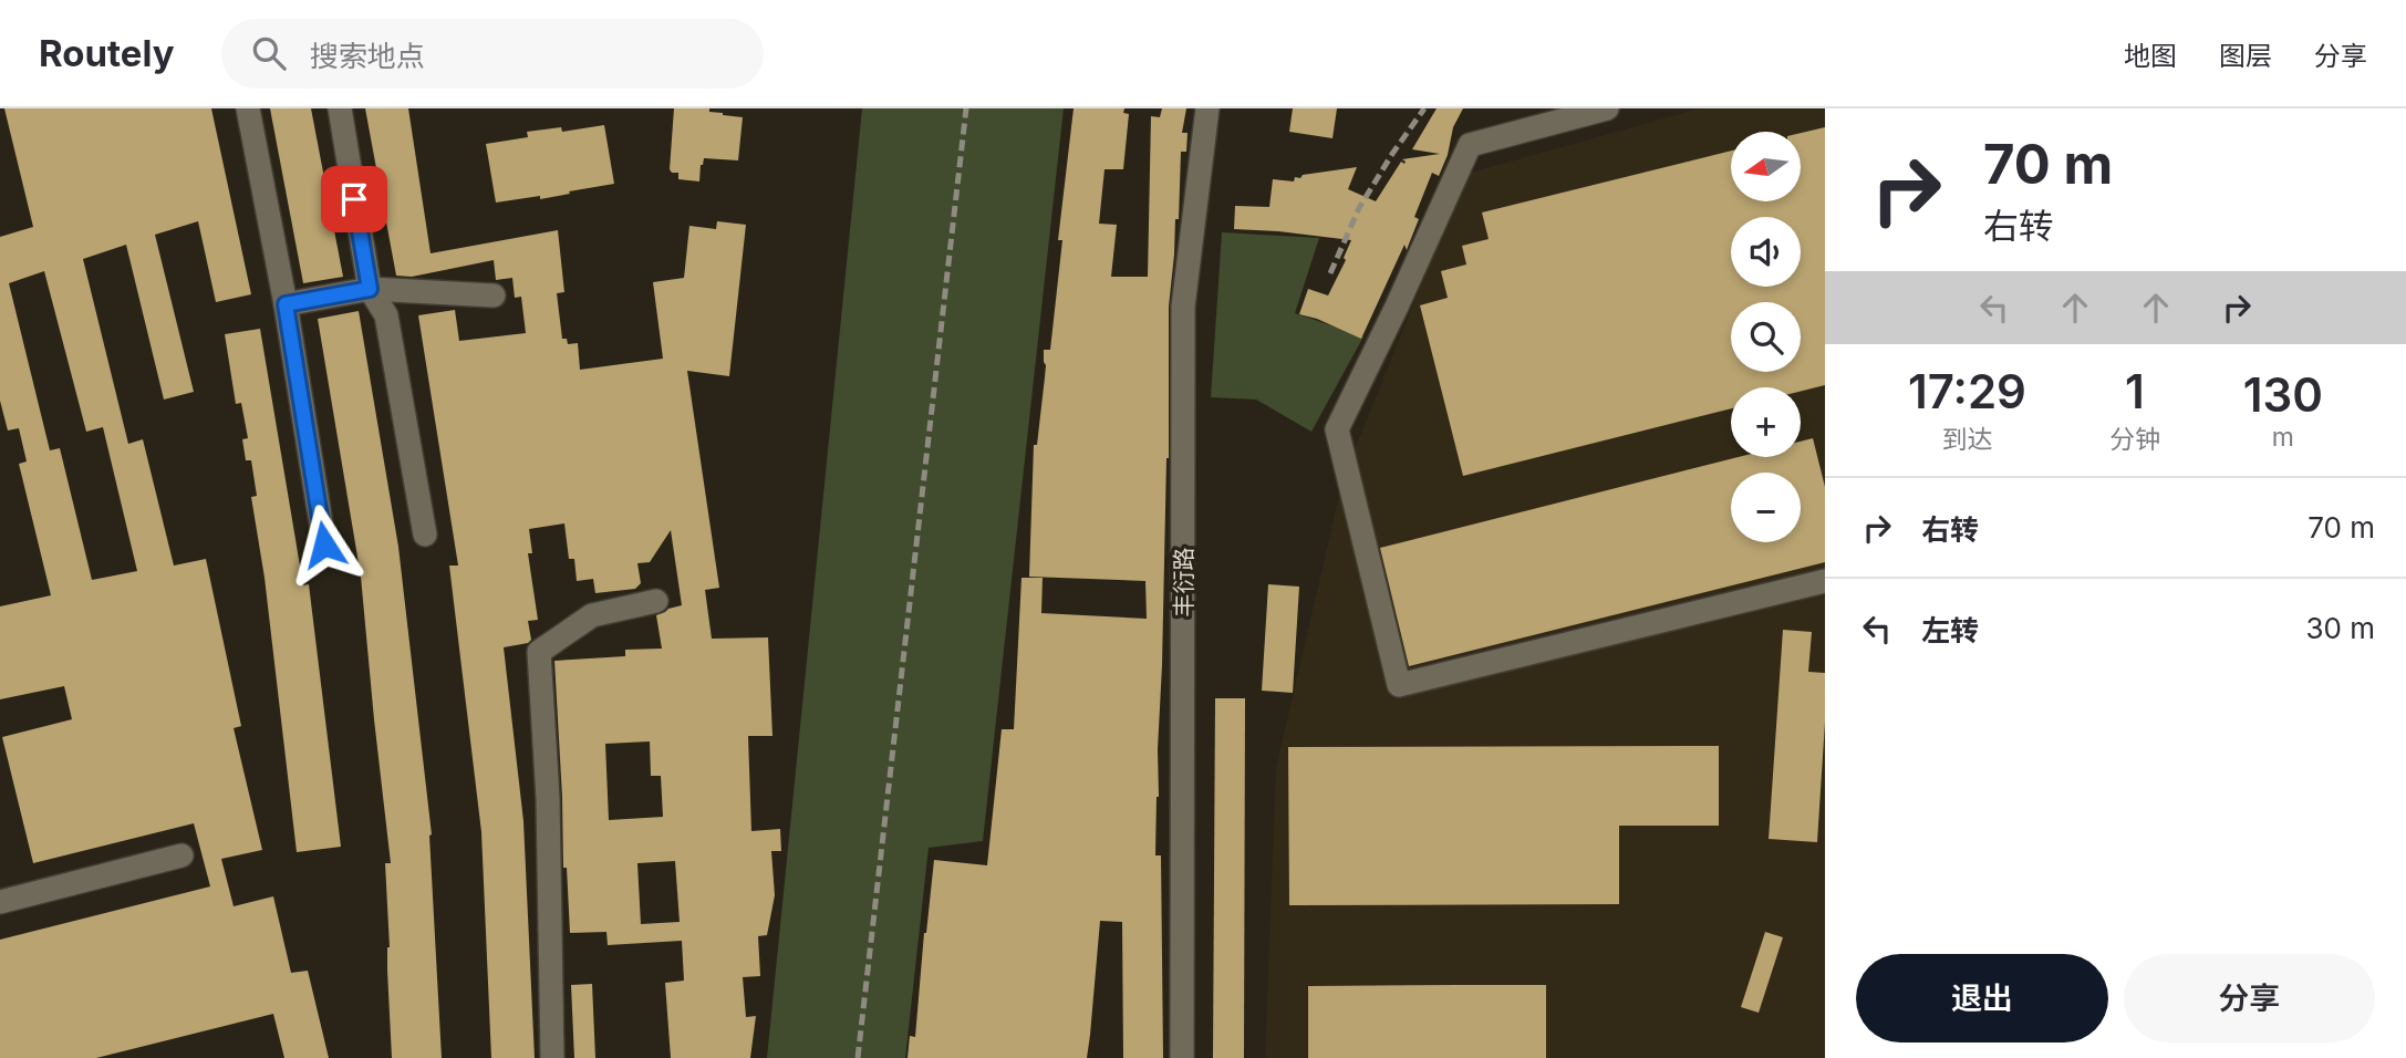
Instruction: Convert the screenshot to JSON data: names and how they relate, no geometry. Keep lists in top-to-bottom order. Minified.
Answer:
{"streets":{"street":["丰衍路"]},"north":"left","page":{"header":"Routely","search":"搜索地点","nav":["地图","图层","分享"],"turn":["70 m","右转"],"map_buttons":["+","−"],"eta":["17:29","到达","1","分钟","130","m"],"list":[{"name":"右转","value":"70 m"},{"name":"左转","value":"30 m"}],"buttons":["退出","分享"]}}
